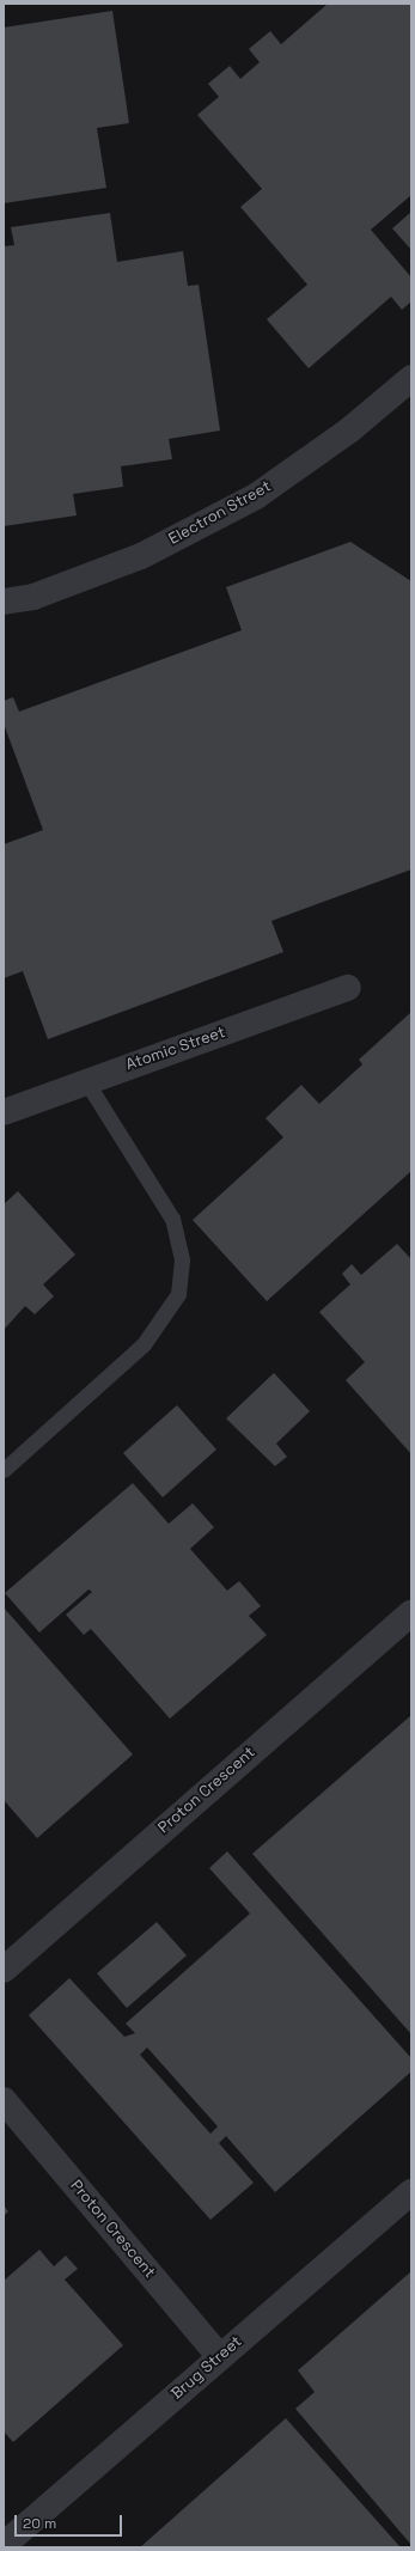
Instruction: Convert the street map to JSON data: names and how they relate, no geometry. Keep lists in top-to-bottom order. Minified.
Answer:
{"streets":{"street":["Electron Street","Atomic Street","Proton Crescent","Brug Street"]},"crossings":[["Proton Crescent","Brug Street"]],"scale_bar":"20 m"}
